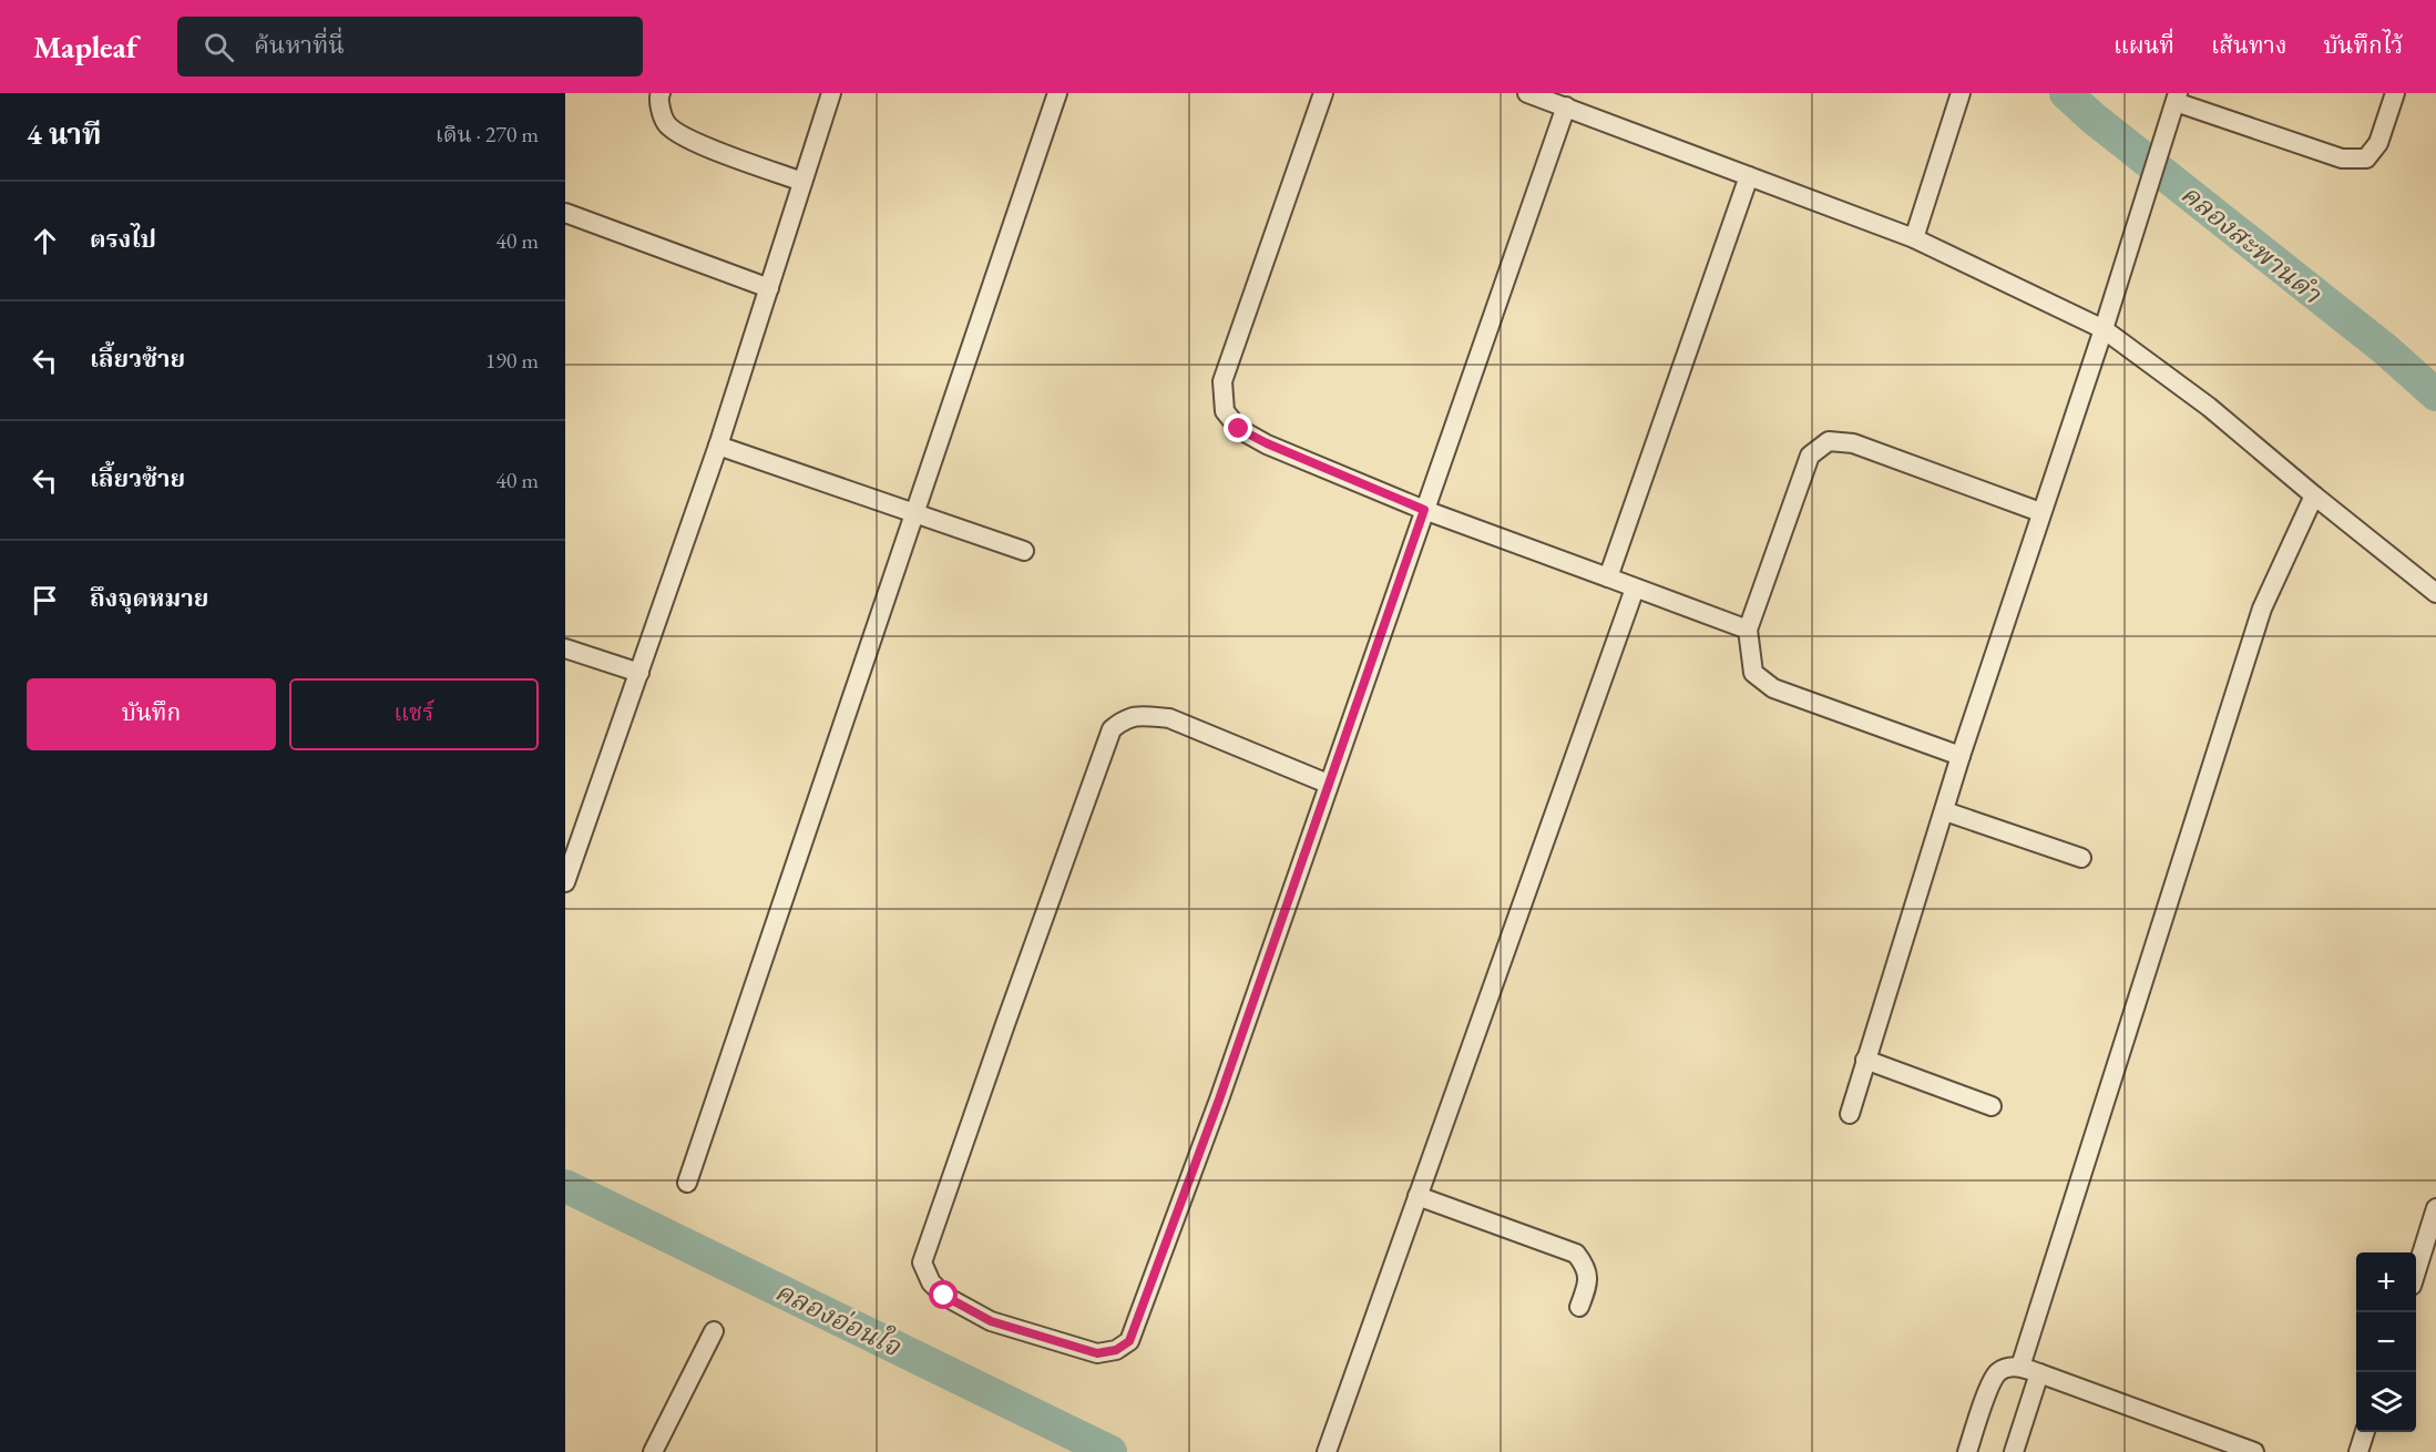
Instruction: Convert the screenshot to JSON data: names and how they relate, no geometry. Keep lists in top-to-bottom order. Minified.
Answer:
{"water":["คลองสะพานดำ","คลองอ่อนใจ"],"page":{"header":"Mapleaf","search":"ค้นหาที่นี่","nav":["แผนที่","เส้นทาง","บันทึกไว้"],"heading":["4 นาที","เดิน · 270 m"],"list":[["ตรงไป","40 m"],["เลี้ยวซ้าย","190 m"],["เลี้ยวซ้าย","40 m"],"ถึงจุดหมาย"],"buttons":["บันทึก","แชร์"],"map_buttons":["+","−"]}}
